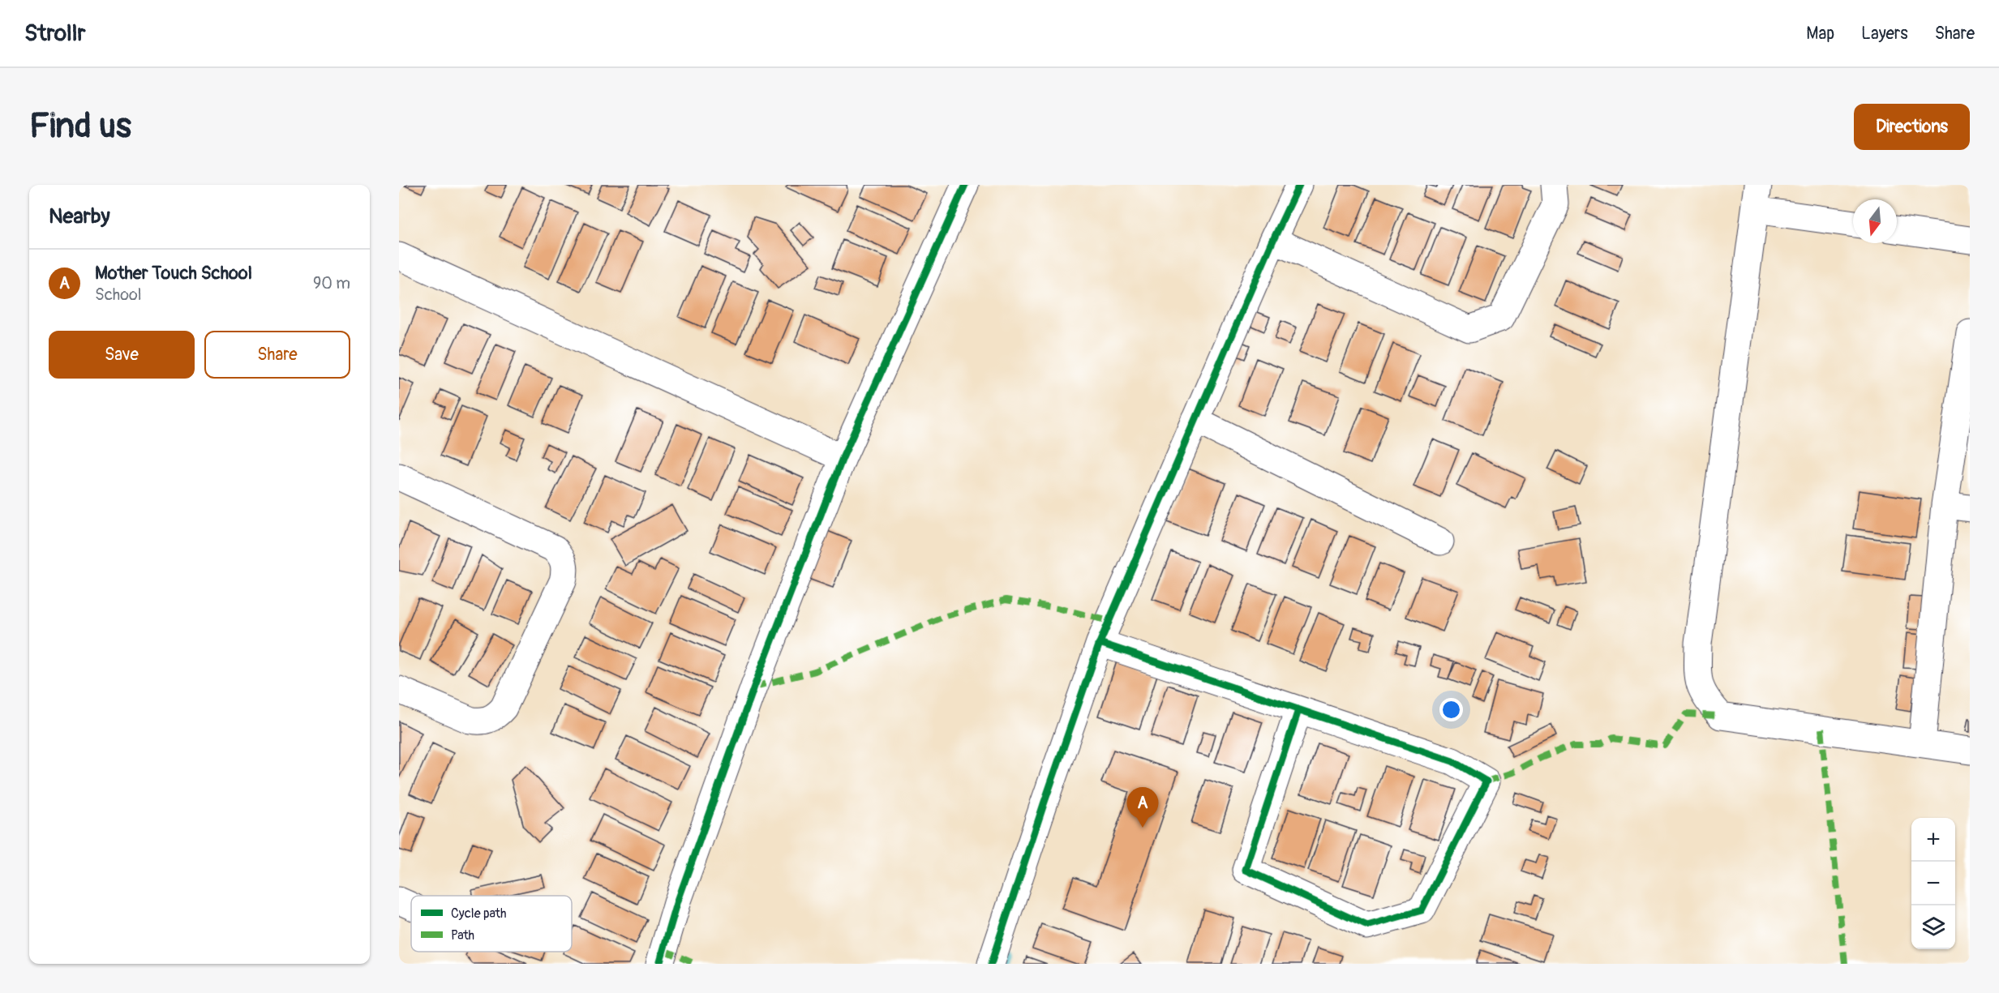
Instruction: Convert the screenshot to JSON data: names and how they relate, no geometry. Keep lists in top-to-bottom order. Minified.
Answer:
{"legend":["Cycle path","Path"],"north":"bottom","page":{"header":"Strollr","nav":["Map","Layers","Share"],"buttons":["Directions",["Save","Share"]],"title":"Find us","heading":"Nearby","list":[{"mark":"A","name":"Mother Touch School","note":"School","value":"90 m"}],"pins":"A","map_buttons":["+","−"]}}
